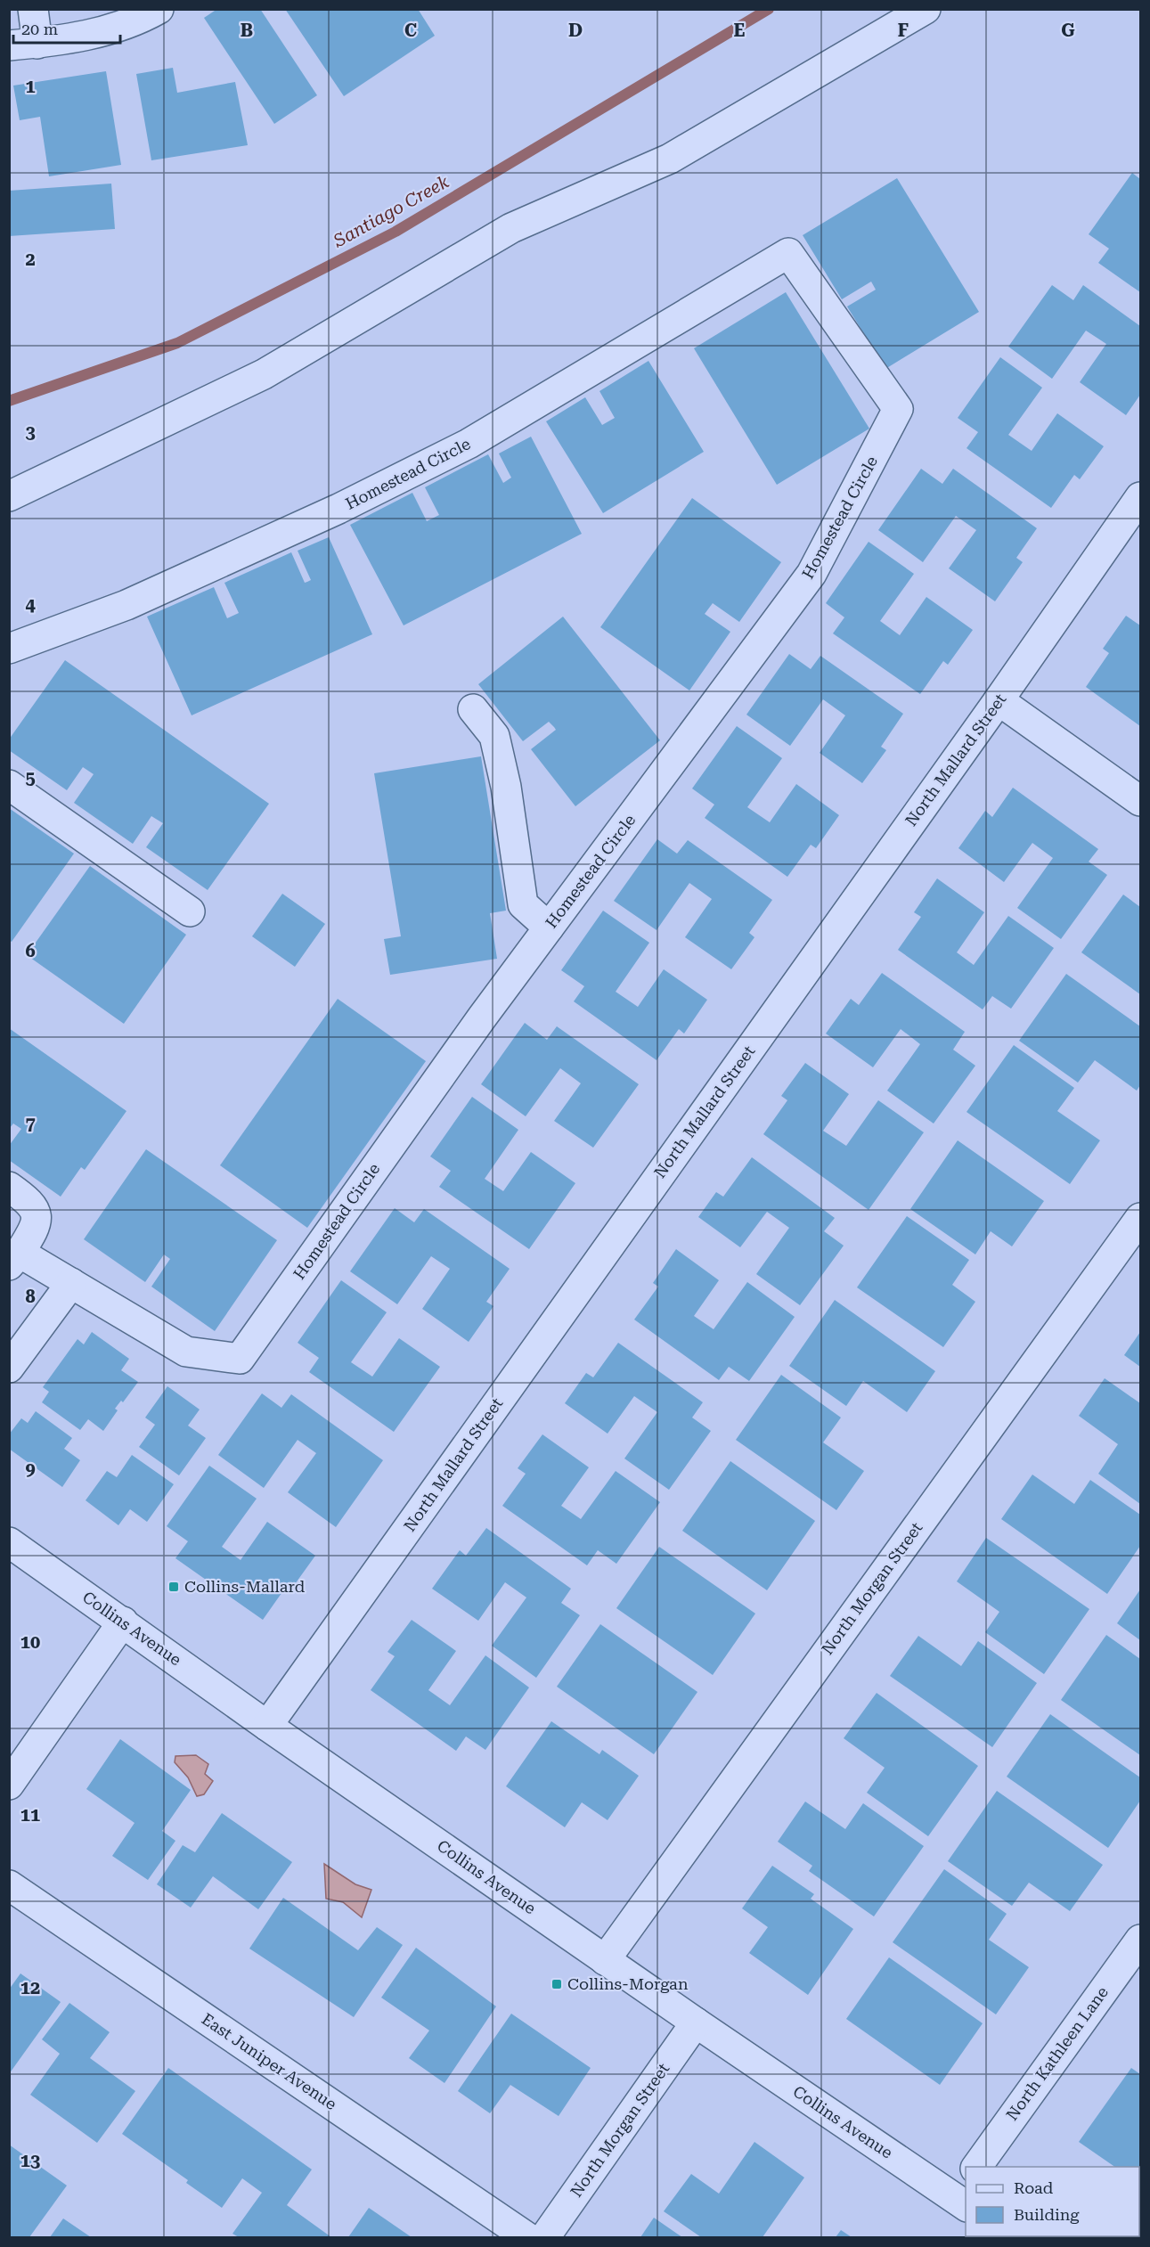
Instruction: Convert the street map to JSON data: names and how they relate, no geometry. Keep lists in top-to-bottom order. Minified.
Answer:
{"streets":{"street":["Homestead Circle","North Mallard Street","North Morgan Street","Collins Avenue","North Kathleen Lane","East Juniper Avenue"]},"crossings":[["North Mallard Street","Collins Avenue"],["North Morgan Street","Collins Avenue"]],"water":["Santiago Creek"],"places":{"transit":["Collins-Mallard","Collins-Morgan"]},"legend":["Road","Building"],"scale_bar":"20 m","grid":{"columns":["B","C","D","E","F","G"],"rows":["1","2","3","4","5","6","7","8","9","10","11","12","13"]}}
